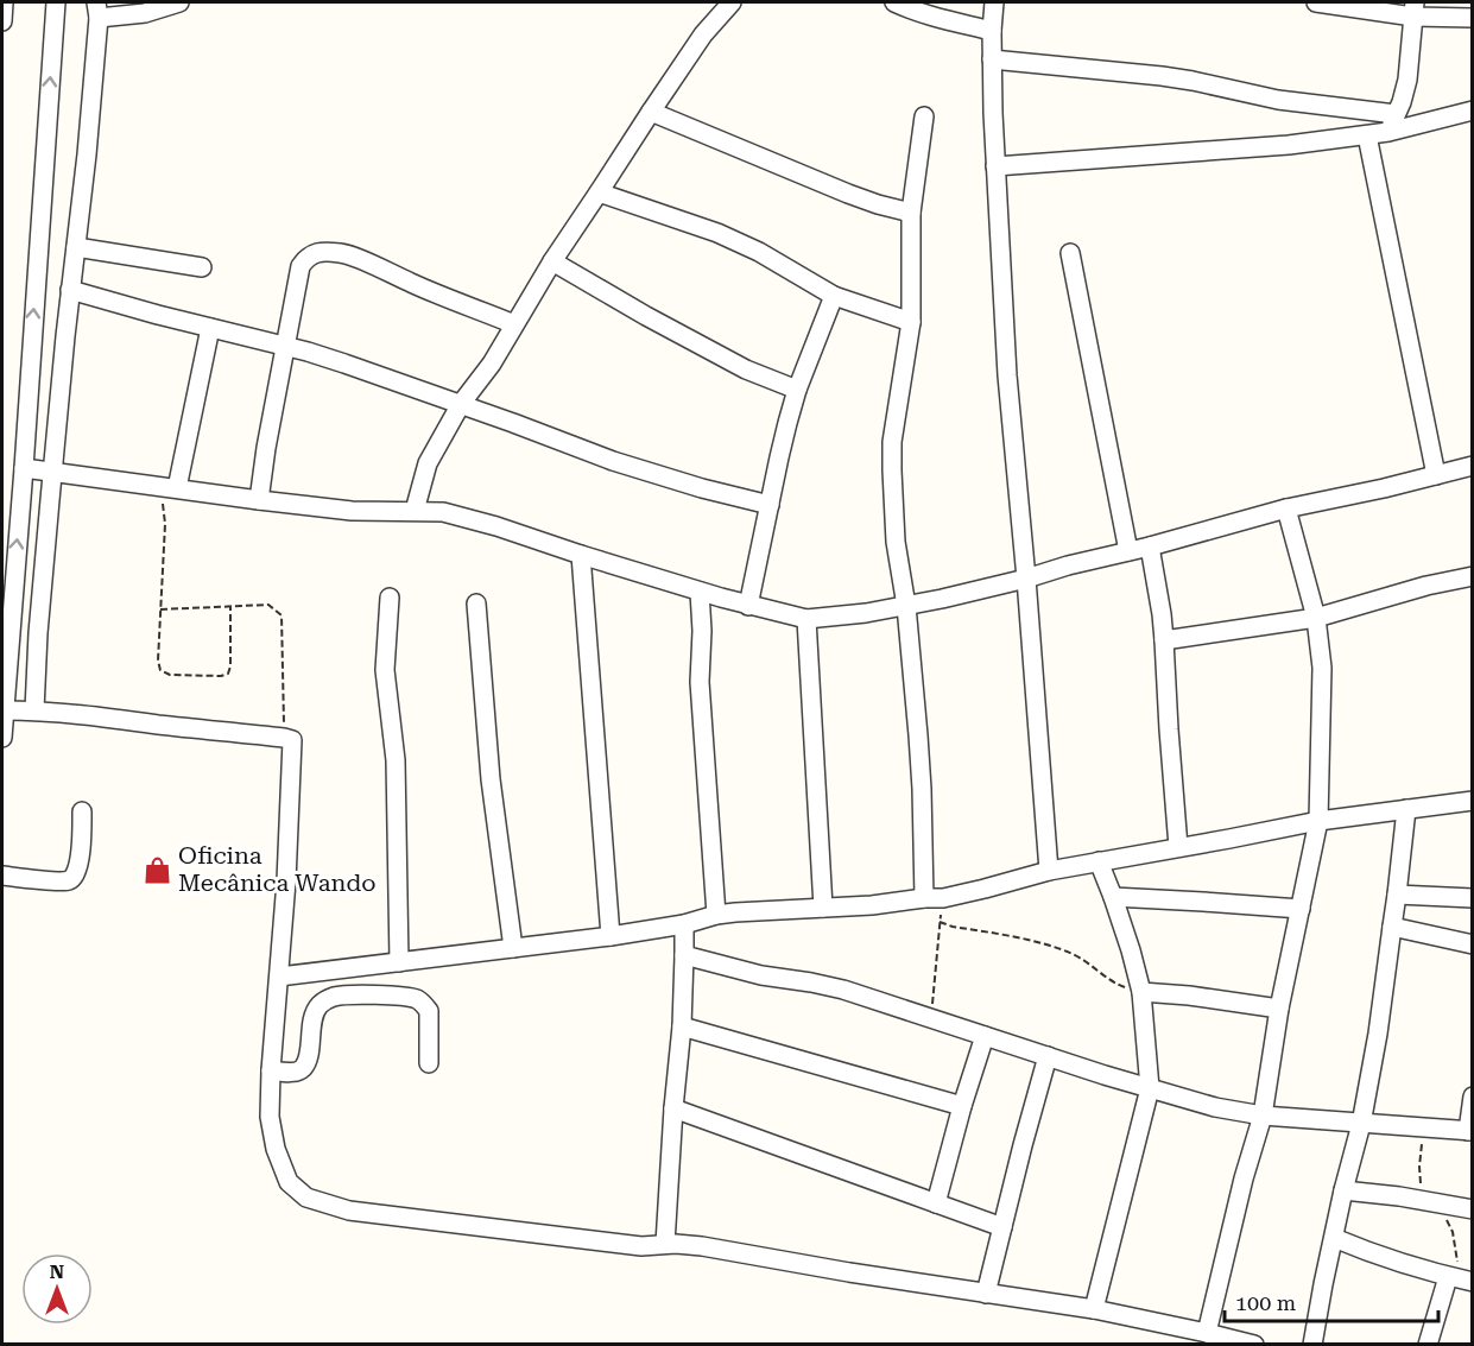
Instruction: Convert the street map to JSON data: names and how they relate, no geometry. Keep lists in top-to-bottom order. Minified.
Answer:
{"places":{"shop":["Oficina Mecânica Wando"]},"scale_bar":"100 m","north":"top"}
